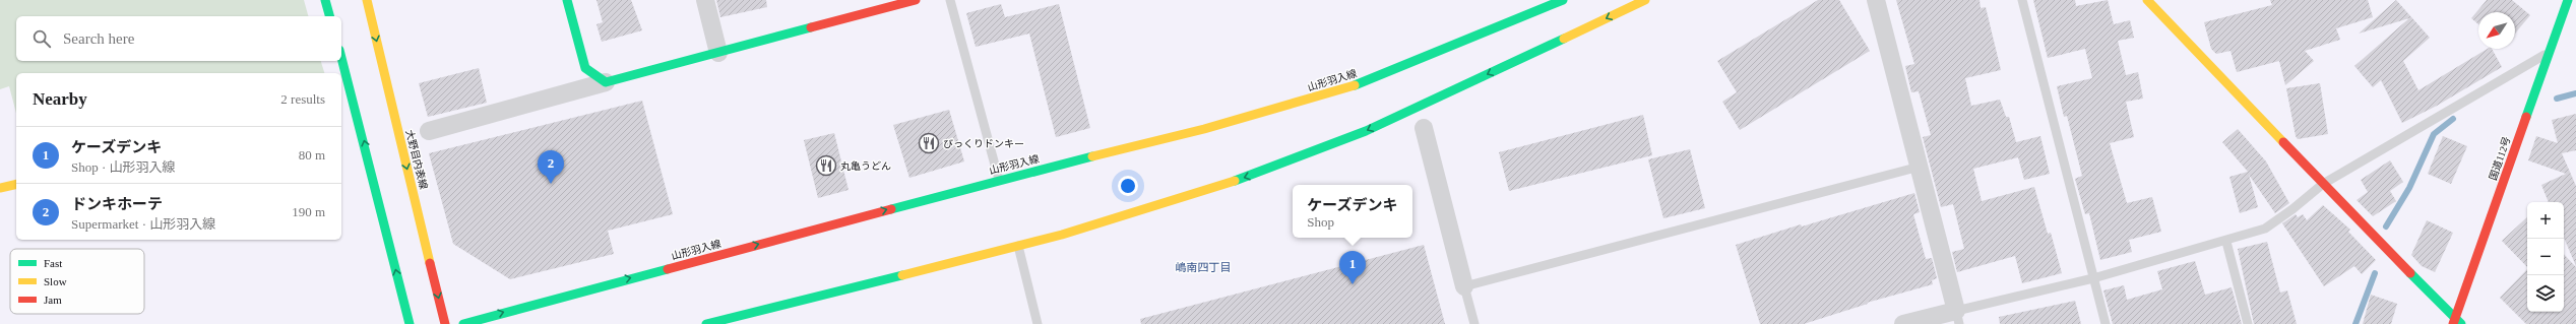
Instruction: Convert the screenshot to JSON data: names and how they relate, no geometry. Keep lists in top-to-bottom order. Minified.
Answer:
{"streets":{"main road":["山形羽入線","国道112号","大野目内表線"]},"districts":["嶋南四丁目"],"places":{"restaurant":["びっくりドンキー","丸亀うどん"]},"legend":["Fast","Slow","Jam"],"north":"bottom left","page":{"search":"Search here","heading":["Nearby","2 results"],"list":[{"mark":"1","name":"ケーズデンキ","note":"Shop · 山形羽入線","value":"80 m"},{"mark":"2","name":"ドンキホーテ","note":"Supermarket · 山形羽入線","value":"190 m"}],"pins":["2","1"],"popup":["ケーズデンキ","Shop"],"map_buttons":["+","−"]}}
